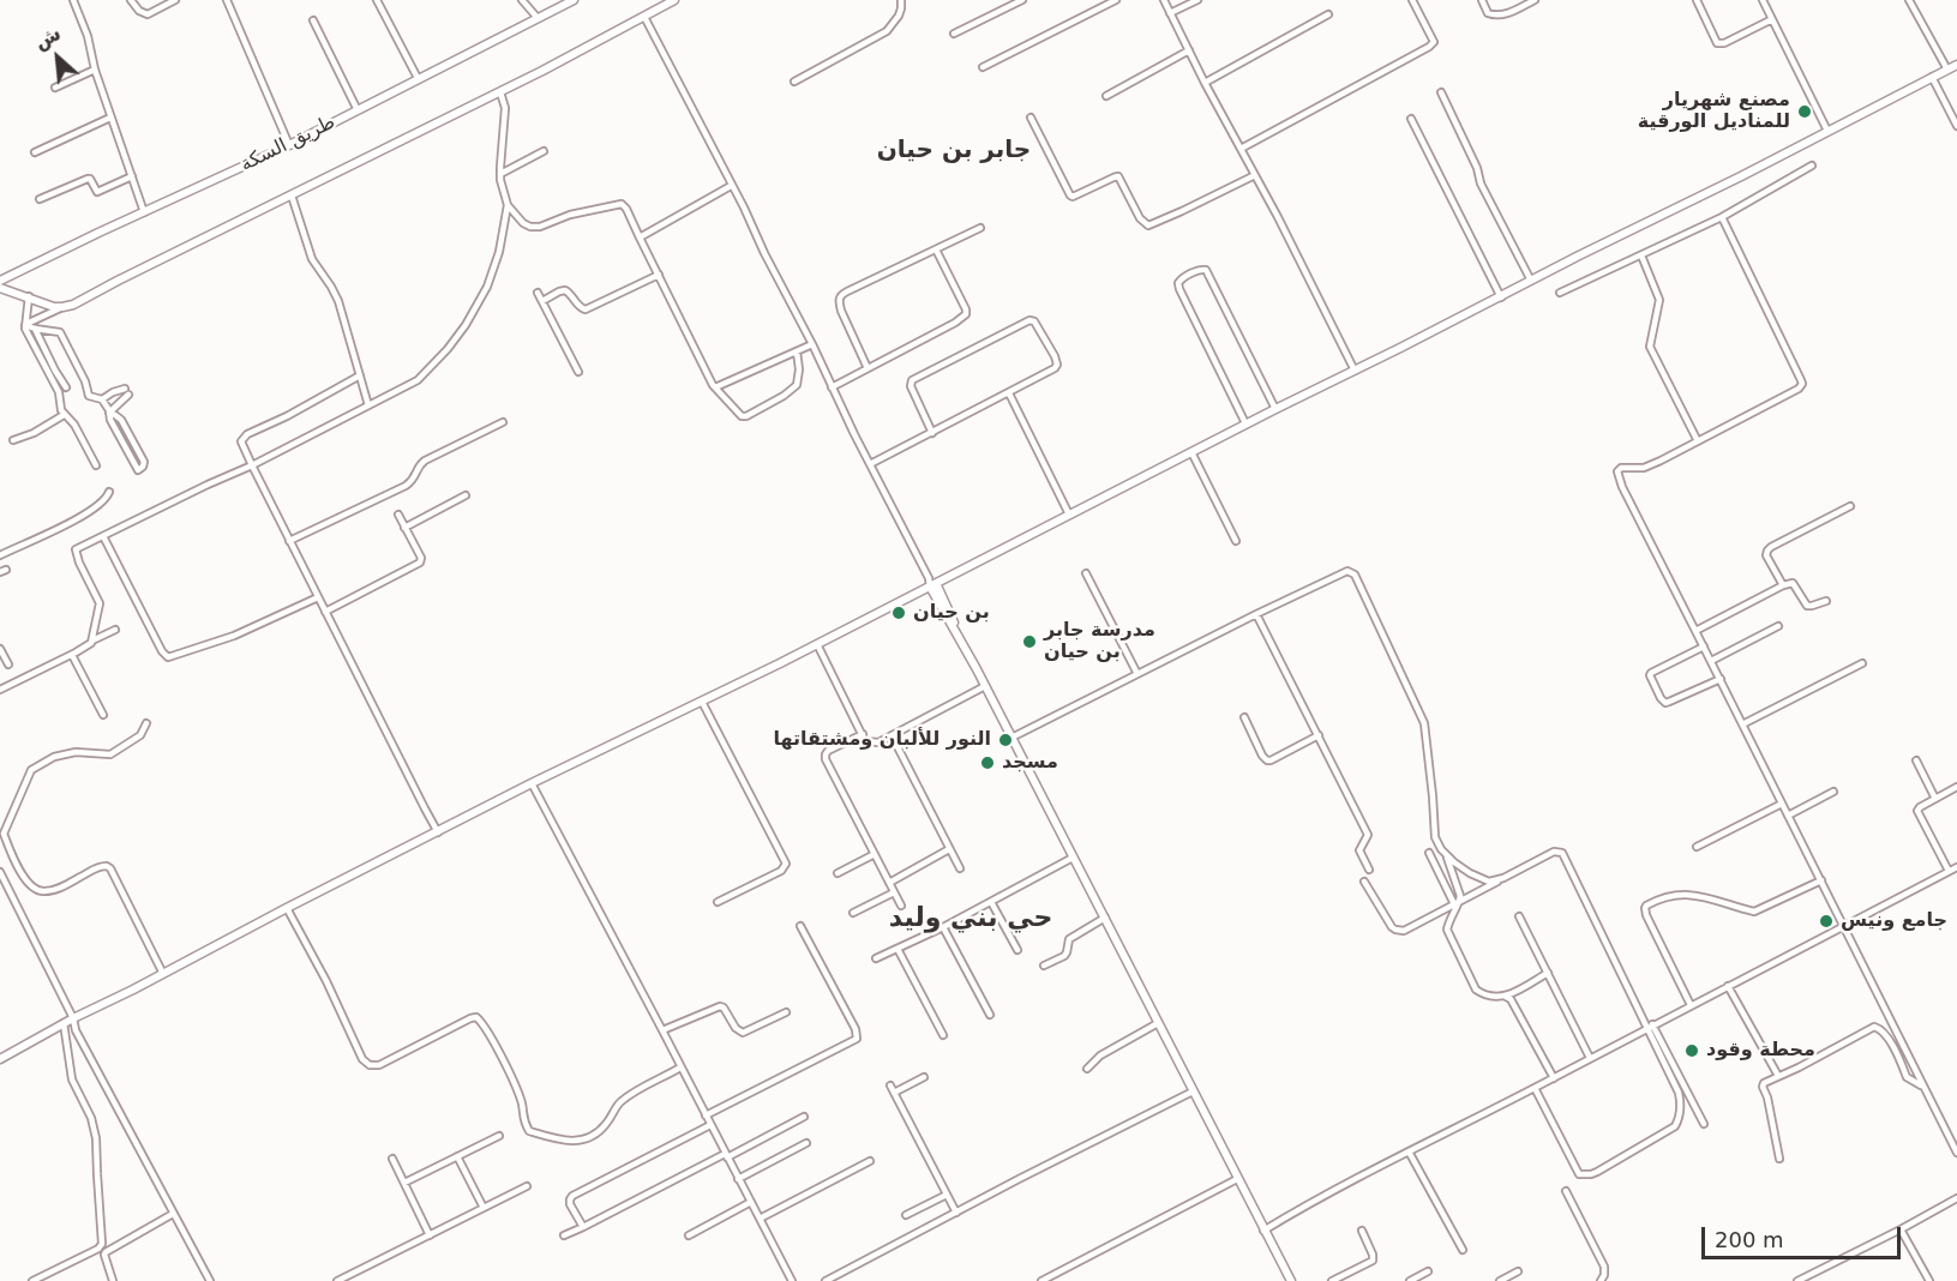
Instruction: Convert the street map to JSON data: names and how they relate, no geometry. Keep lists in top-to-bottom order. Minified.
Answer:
{"streets":{"main road":["طريق السكة"]},"districts":["جابر بن حيان","حي بني وليد"],"places":["مصنع شهريار للمناديل الورقية","بن حيان","مدرسة جابر بن حيان","النور للألبان ومشتقاتها","مسجد","جامع ونيس","محطة وقود"],"scale_bar":"200 m","north":"top left"}
